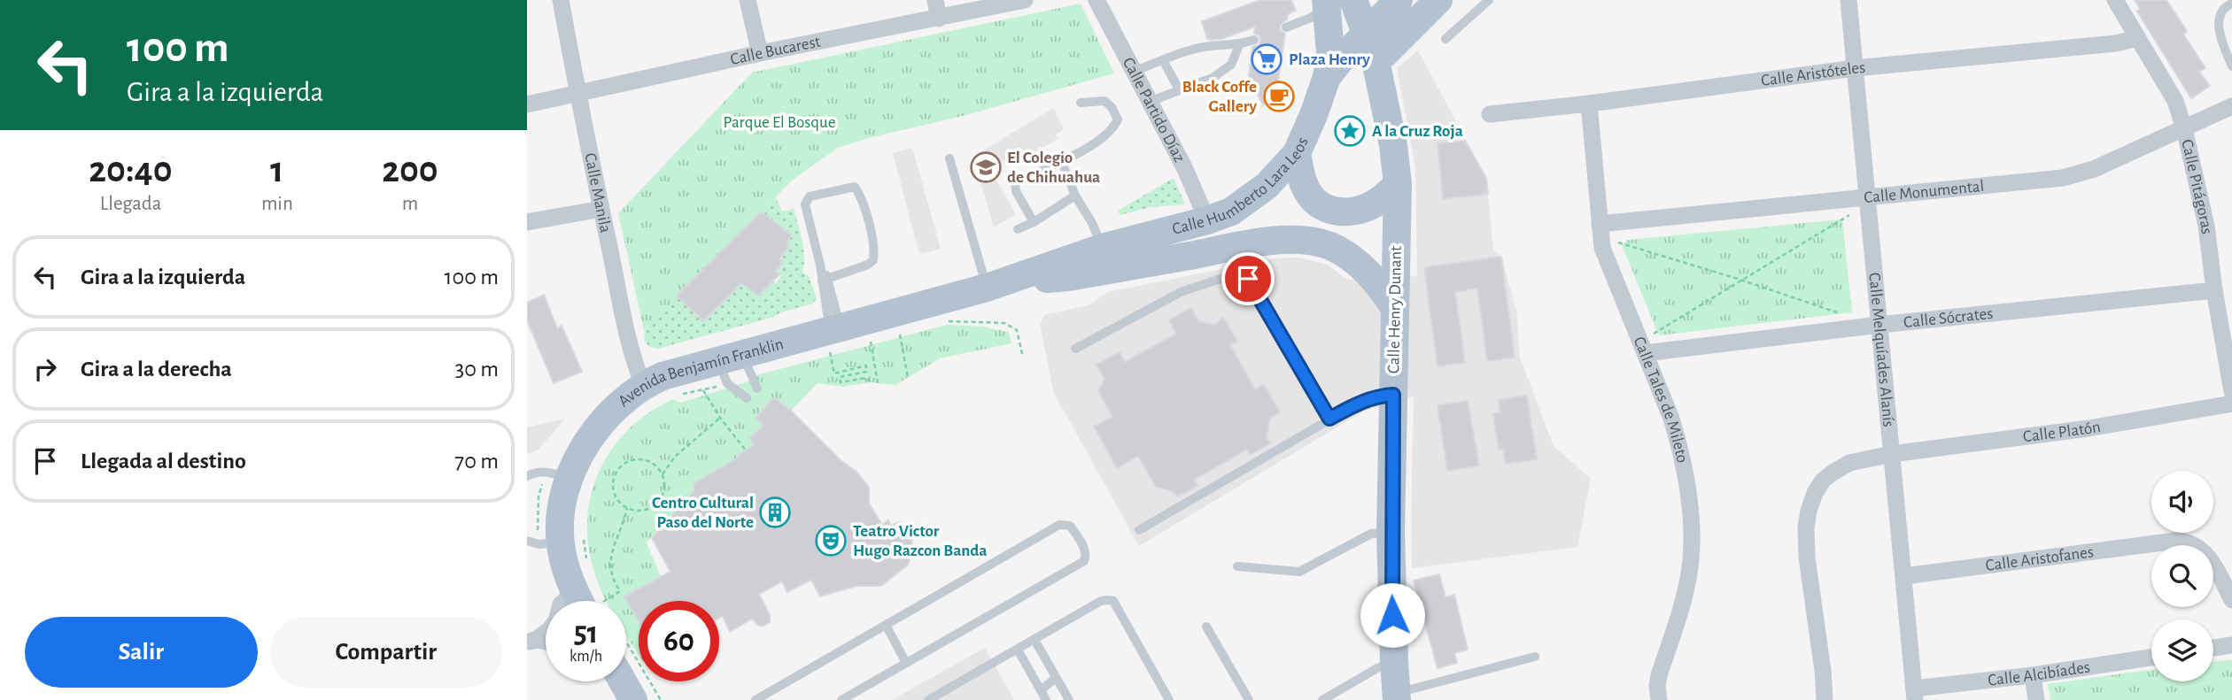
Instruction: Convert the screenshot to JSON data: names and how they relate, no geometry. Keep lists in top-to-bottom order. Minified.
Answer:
{"streets":{"main road":["Calle Humberto Lara Leos","Calle Henry Dunant","Avenida Benjamín Franklin"],"street":["Calle Bucarest","Calle Aristóteles","Calle Partido Díaz","Calle Pitágoras","Calle Monumental","Calle Manila","Calle Sócrates","Calle Melquíades Alanís","Calle Tales de Mileto","Calle Platón","Calle Aristofanes","Calle Alcibíades"]},"crossings":[["Calle Bucarest","Calle Manila"],["Calle Aristóteles","Calle Pitágoras"],["Calle Aristóteles","Calle Melquíades Alanís"],["Calle Aristóteles","Calle Tales de Mileto"],["Calle Partido Díaz","Calle Humberto Lara Leos"],["Calle Humberto Lara Leos","Calle Henry Dunant"],["Calle Humberto Lara Leos","Avenida Benjamín Franklin"],["Calle Pitágoras","Calle Monumental"],["Calle Pitágoras","Calle Sócrates"],["Calle Monumental","Calle Melquíades Alanís"],["Calle Monumental","Calle Tales de Mileto"],["Calle Manila","Avenida Benjamín Franklin"],["Calle Sócrates","Calle Melquíades Alanís"],["Calle Sócrates","Calle Tales de Mileto"],["Calle Melquíades Alanís","Calle Platón"],["Calle Melquíades Alanís","Calle Aristofanes"],["Calle Melquíades Alanís","Calle Alcibíades"]],"parks":["Parque El Bosque"],"places":{"supermarket":["Plaza Henry"],"cafe":["Black Coffe Gallery"],"place":["A la Cruz Roja"],"school or university":["El Colegio de Chihuahua"],"building":["Centro Cultural Paso del Norte"],"theatre":["Teatro Victor Hugo Razcon Banda"]},"page":{"turn":["100 m","Gira a la izquierda"],"eta":["20:40","Llegada","1","min","200","m"],"list":[{"name":"Gira a la izquierda","value":"100 m"},{"name":"Gira a la derecha","value":"30 m"},{"name":"Llegada al destino","value":"70 m"}],"speed":"51 km/h","limit":"60","buttons":["Salir","Compartir"]}}
